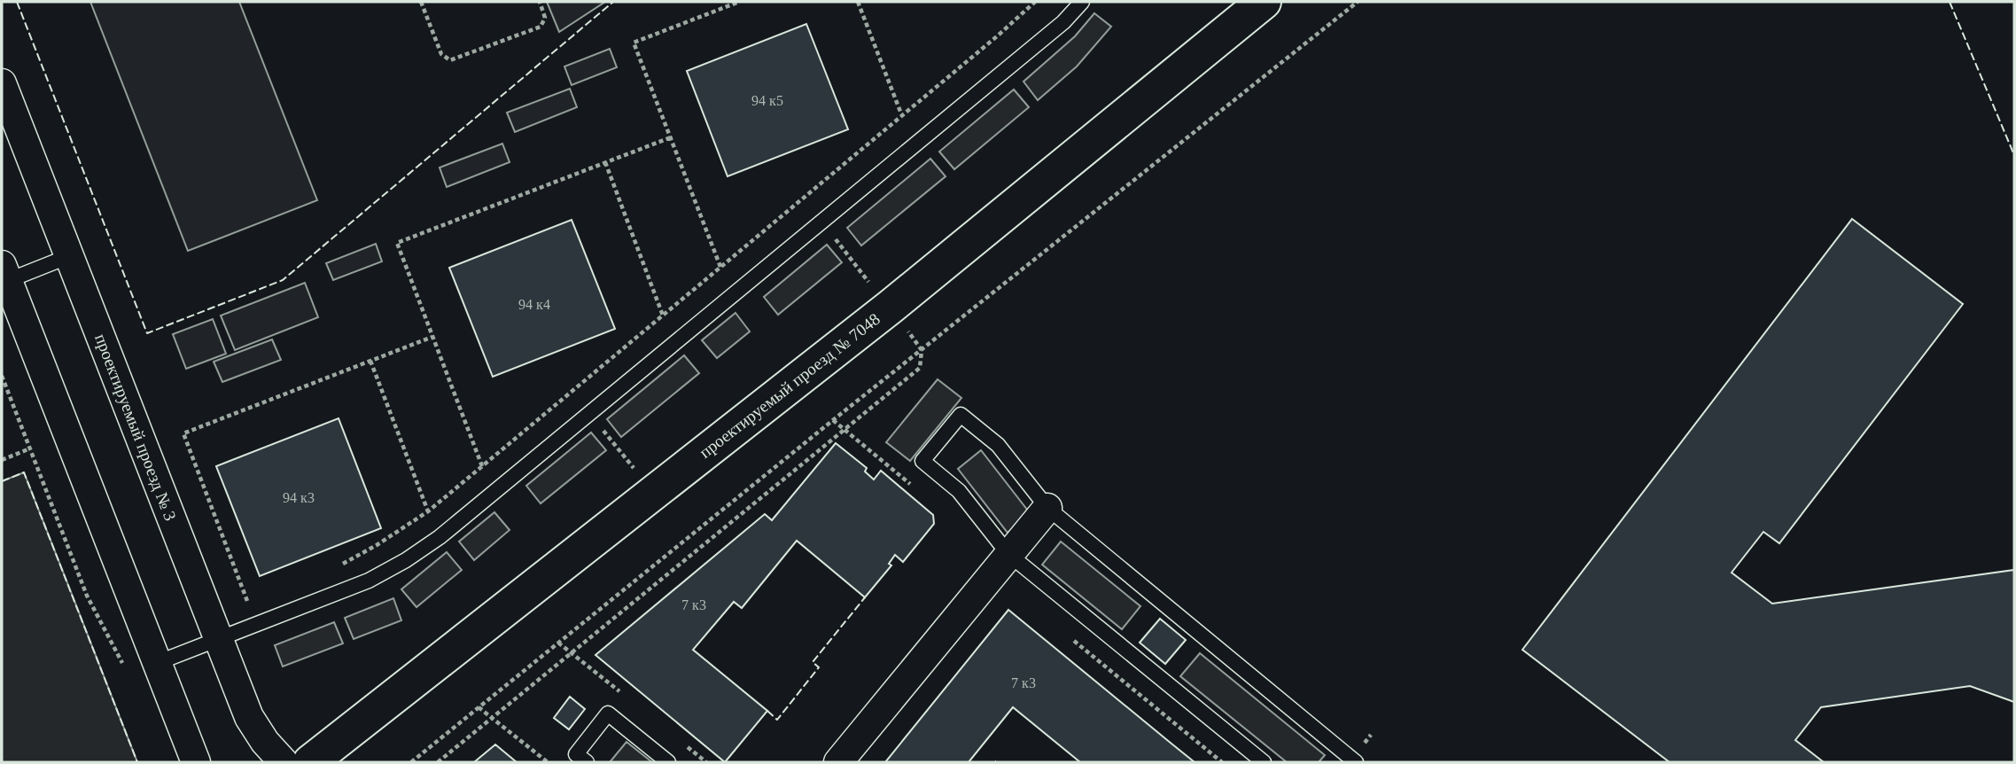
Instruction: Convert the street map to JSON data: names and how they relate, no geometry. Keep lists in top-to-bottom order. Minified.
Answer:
{"streets":{"main road":["проектируемый проезд № 7048"],"street":["проектируемый проезд № 3"]},"house_numbers":["94 к5","94 к4","94 к3","7 к3","7 к3"]}
